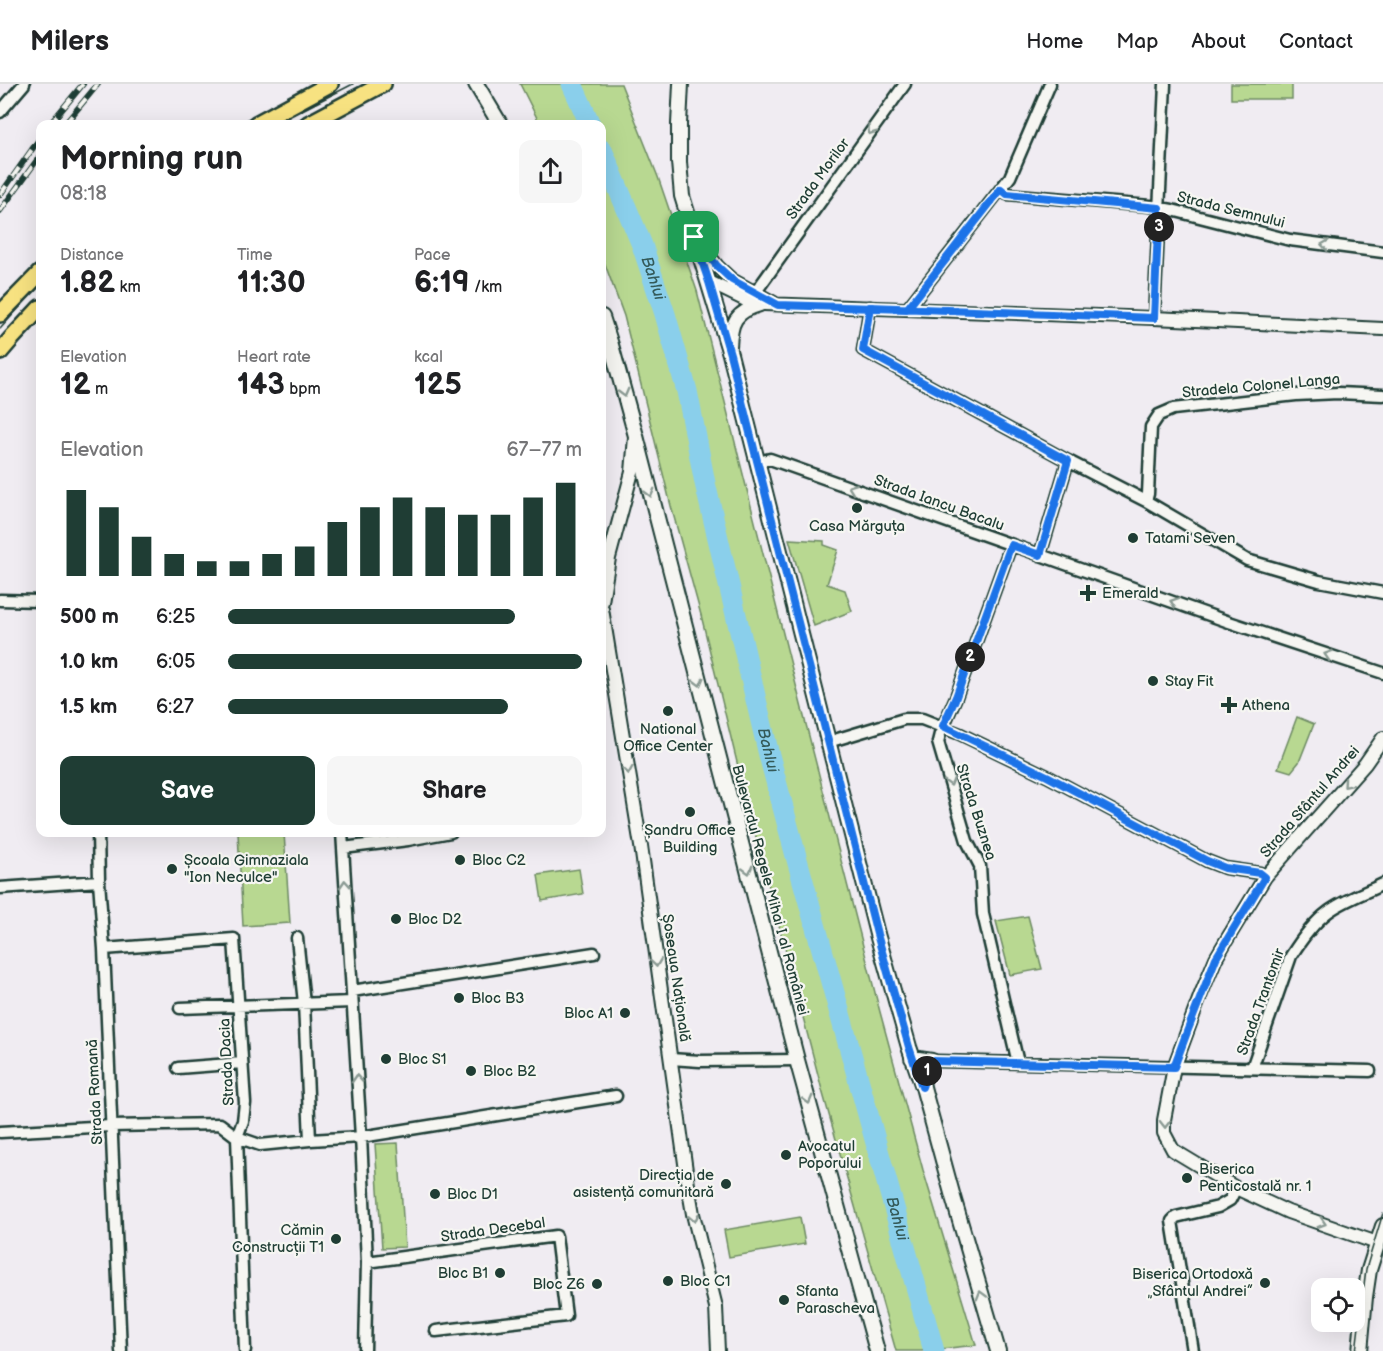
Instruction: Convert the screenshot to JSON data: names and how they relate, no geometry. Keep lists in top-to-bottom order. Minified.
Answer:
{"streets":{"main road":["Bulevardul Regele Mihai I al României"],"street":["Strada Morilor","Strada Semnului","Stradela Colonel Langa","Strada Iancu Bacalu","Strada Sfântul Andrei","Strada Buznea","Șoseaua Națională","Strada Trantomir","Strada Dacia","Strada Romană","Strada Decebal"]},"crossings":[["Strada Iancu Bacalu","Strada Buznea"],["Strada Dacia","Strada Romană"]],"one_way":["Strada Morilor","Strada Buznea","Șoseaua Națională"],"water":["Bahlui"],"places":{"other":["Casa Mărguța","Tatami Seven","Stay Fit","National Office Center","Șandru Office Building","Bloc C2","Școala Gimnaziala \"Ion Neculce\"","Bloc D2","Bloc B3","Bloc A1","Bloc S1","Bloc B2","Avocatul Poporului","Biserica Penticostală nr. 1","Direcția de asistență comunitară","Bloc D1","Cămin Construcții T1","Bloc B1","Bloc C1","Biserica Ortodoxă „Sfântul Andrei”","Bloc Z6","Sfanta Parascheva"],"health":["Emerald","Athena"]},"page":{"header":"Milers","nav":["Home","Map","About","Contact"],"heading":["Morning run","08:18"],"pins":["3","2","1"],"stats":[["Distance","1.82 km"],["Time","11:30"],["Pace","6:19 /km"],["Elevation","12 m"],["Heart rate","143 bpm"],["kcal","125"]],"chart":["Elevation","67–77 m"],"list":[{"name":"500 m","note":"6:25"},{"name":"1.0 km","note":"6:05"},{"name":"1.5 km","note":"6:27"}],"buttons":["Save","Share"]}}
